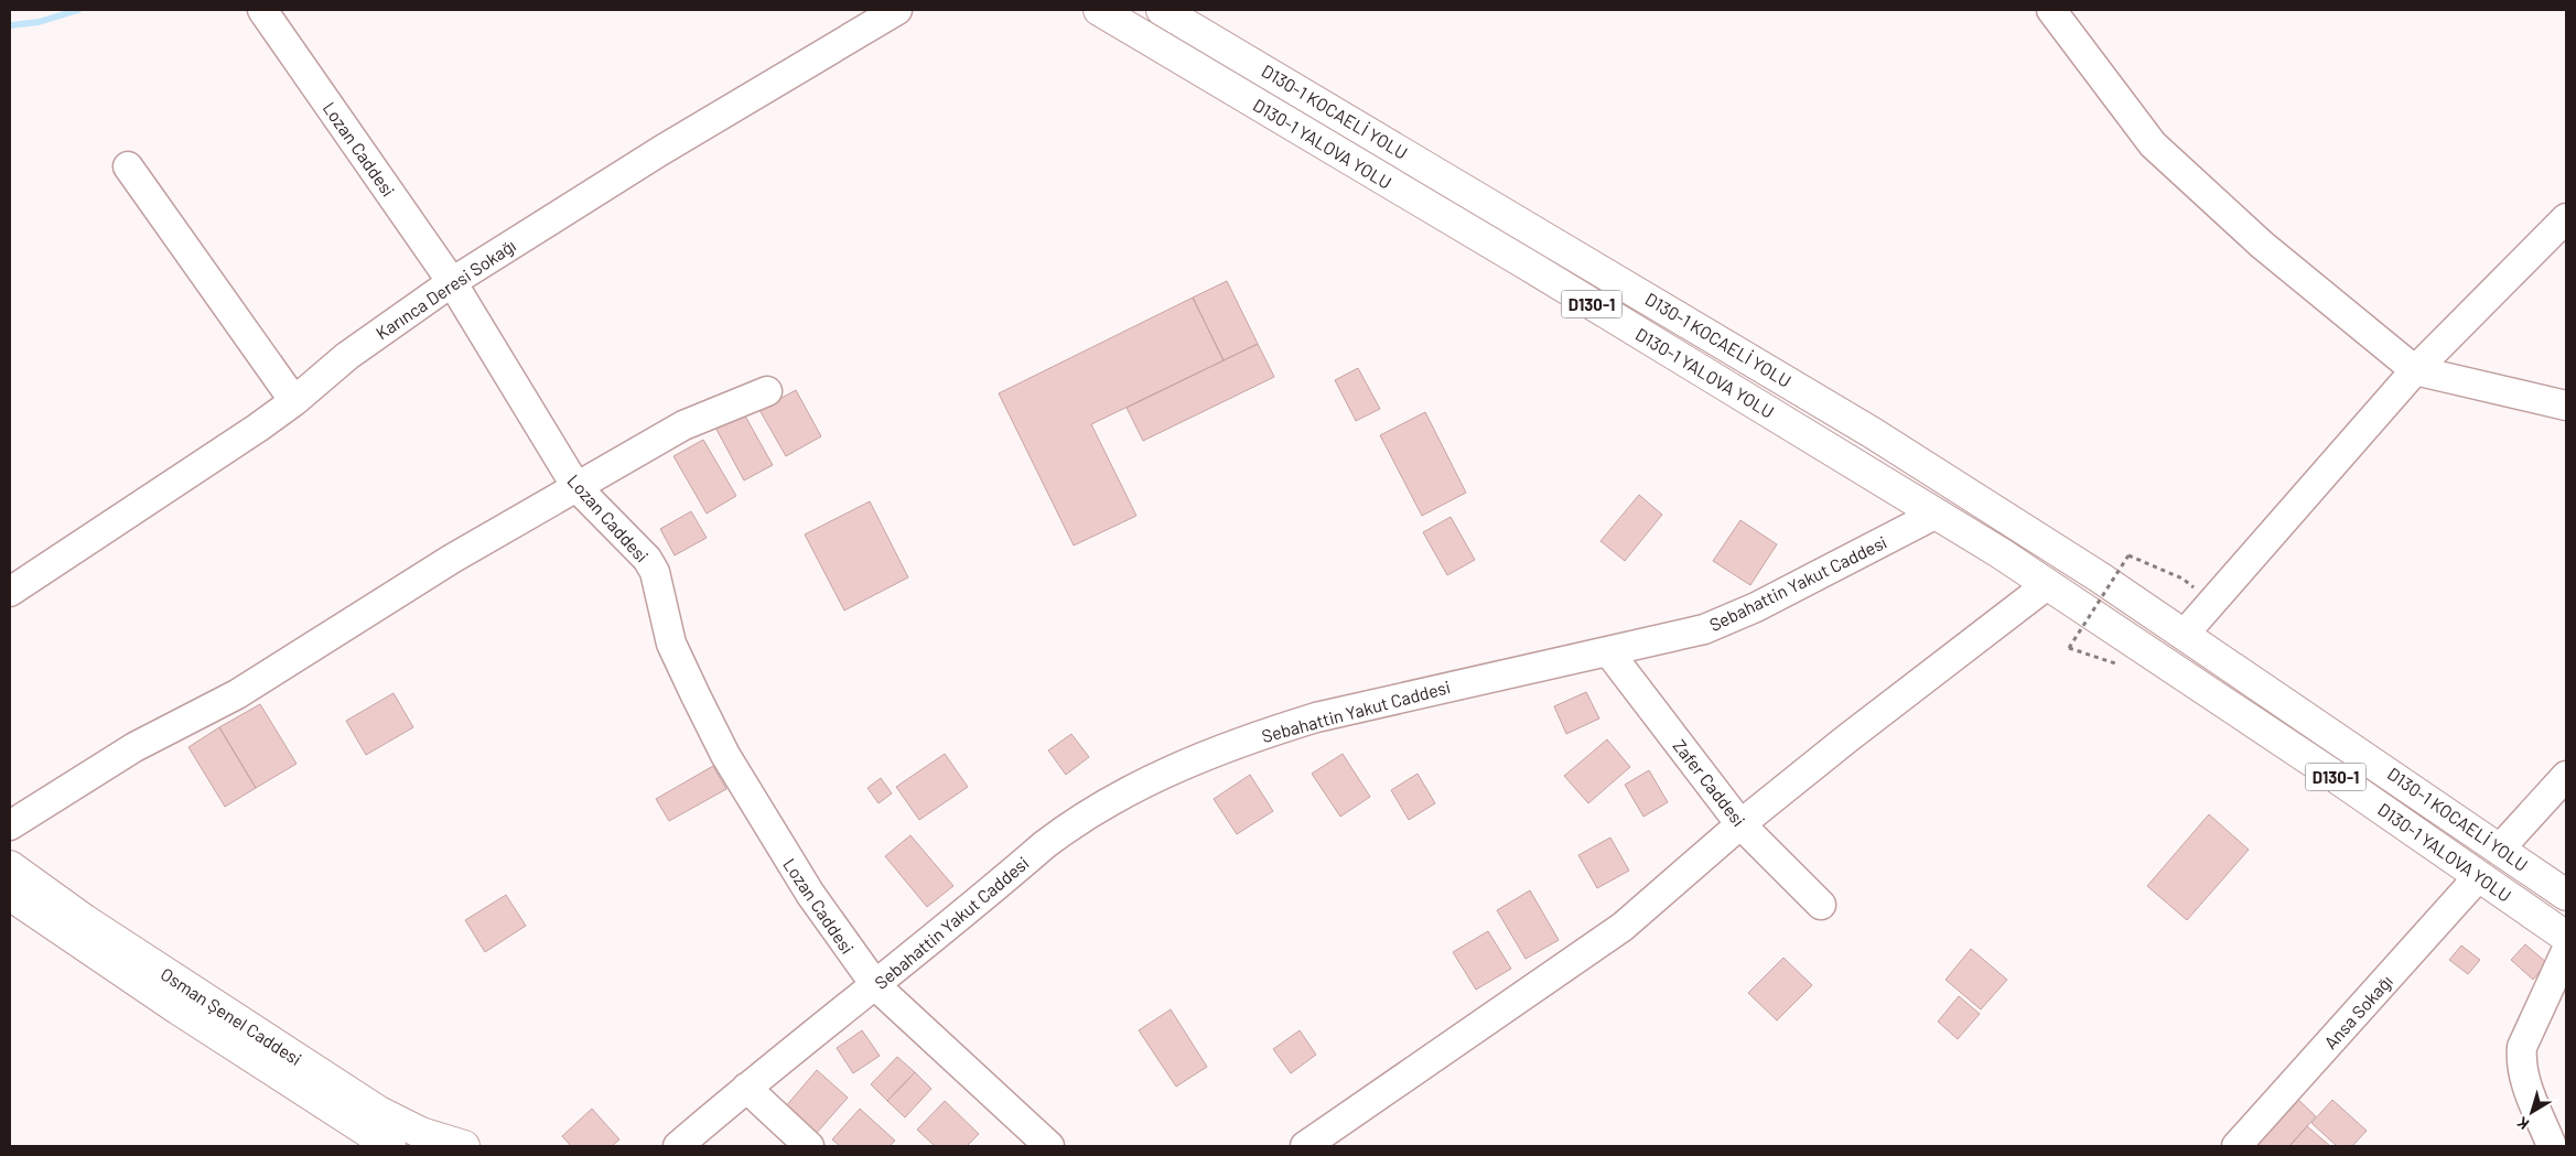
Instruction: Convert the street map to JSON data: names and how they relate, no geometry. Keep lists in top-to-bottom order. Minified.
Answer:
{"streets":{"main road":["D130-1 KOCAELİ YOLU","D130-1 YALOVA YOLU","D130-1","Osman Şenel Caddesi"],"street":["Lozan Caddesi","Karınca Deresi Sokağı","Sebahattin Yakut Caddesi","Zafer Caddesi","Ansa Sokağı"]},"crossings":[["D130-1 YALOVA YOLU","Sebahattin Yakut Caddesi"],["D130-1 YALOVA YOLU","Ansa Sokağı"],["Lozan Caddesi","Karınca Deresi Sokağı"],["Lozan Caddesi","Sebahattin Yakut Caddesi"],["Sebahattin Yakut Caddesi","Zafer Caddesi"]],"north":"bottom left"}
